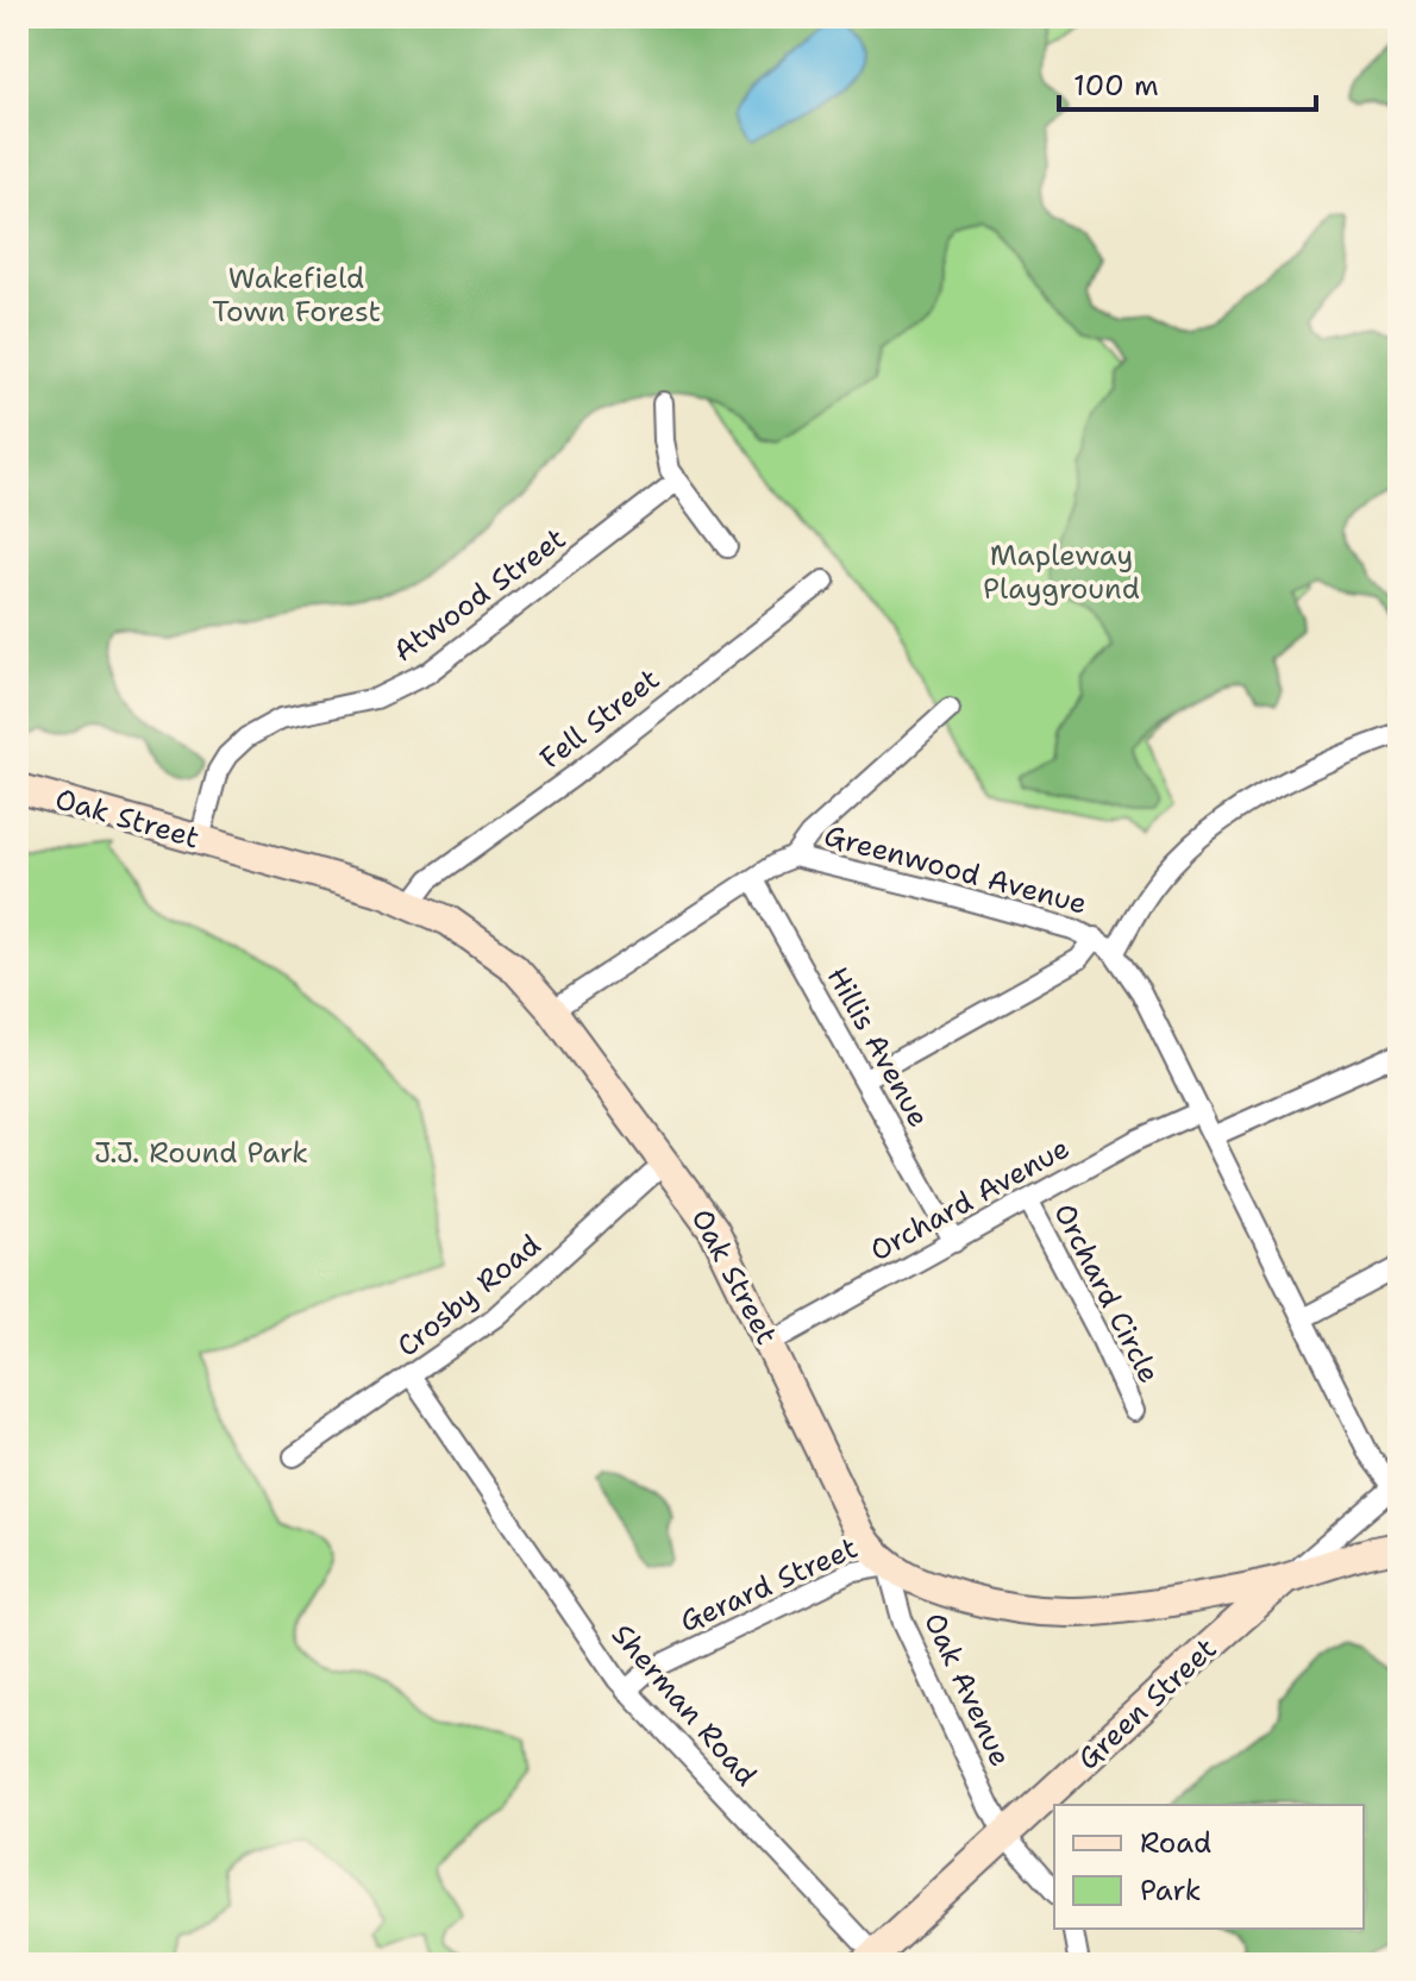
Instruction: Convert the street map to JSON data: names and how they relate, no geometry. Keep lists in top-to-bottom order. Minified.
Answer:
{"streets":{"street":["Atwood Street","Fell Street","Oak Street","Greenwood Avenue","Hillis Avenue","Orchard Avenue","Orchard Circle","Crosby Road","Gerard Street","Oak Avenue","Green Street","Sherman Road"]},"crossings":[["Atwood Street","Oak Street"],["Fell Street","Oak Street"],["Oak Street","Greenwood Avenue"],["Oak Street","Orchard Avenue"],["Oak Street","Crosby Road"],["Oak Street","Gerard Street"],["Oak Street","Oak Avenue"],["Oak Street","Green Street"],["Greenwood Avenue","Hillis Avenue"],["Greenwood Avenue","Orchard Avenue"],["Greenwood Avenue","Green Street"],["Hillis Avenue","Orchard Avenue"],["Orchard Avenue","Orchard Circle"],["Crosby Road","Sherman Road"],["Gerard Street","Oak Avenue"],["Gerard Street","Sherman Road"],["Oak Avenue","Green Street"],["Green Street","Sherman Road"]],"parks":["Wakefield Town Forest","Mapleway Playground","J.J. Round Park"],"legend":["Road","Park"],"scale_bar":"100 m"}
